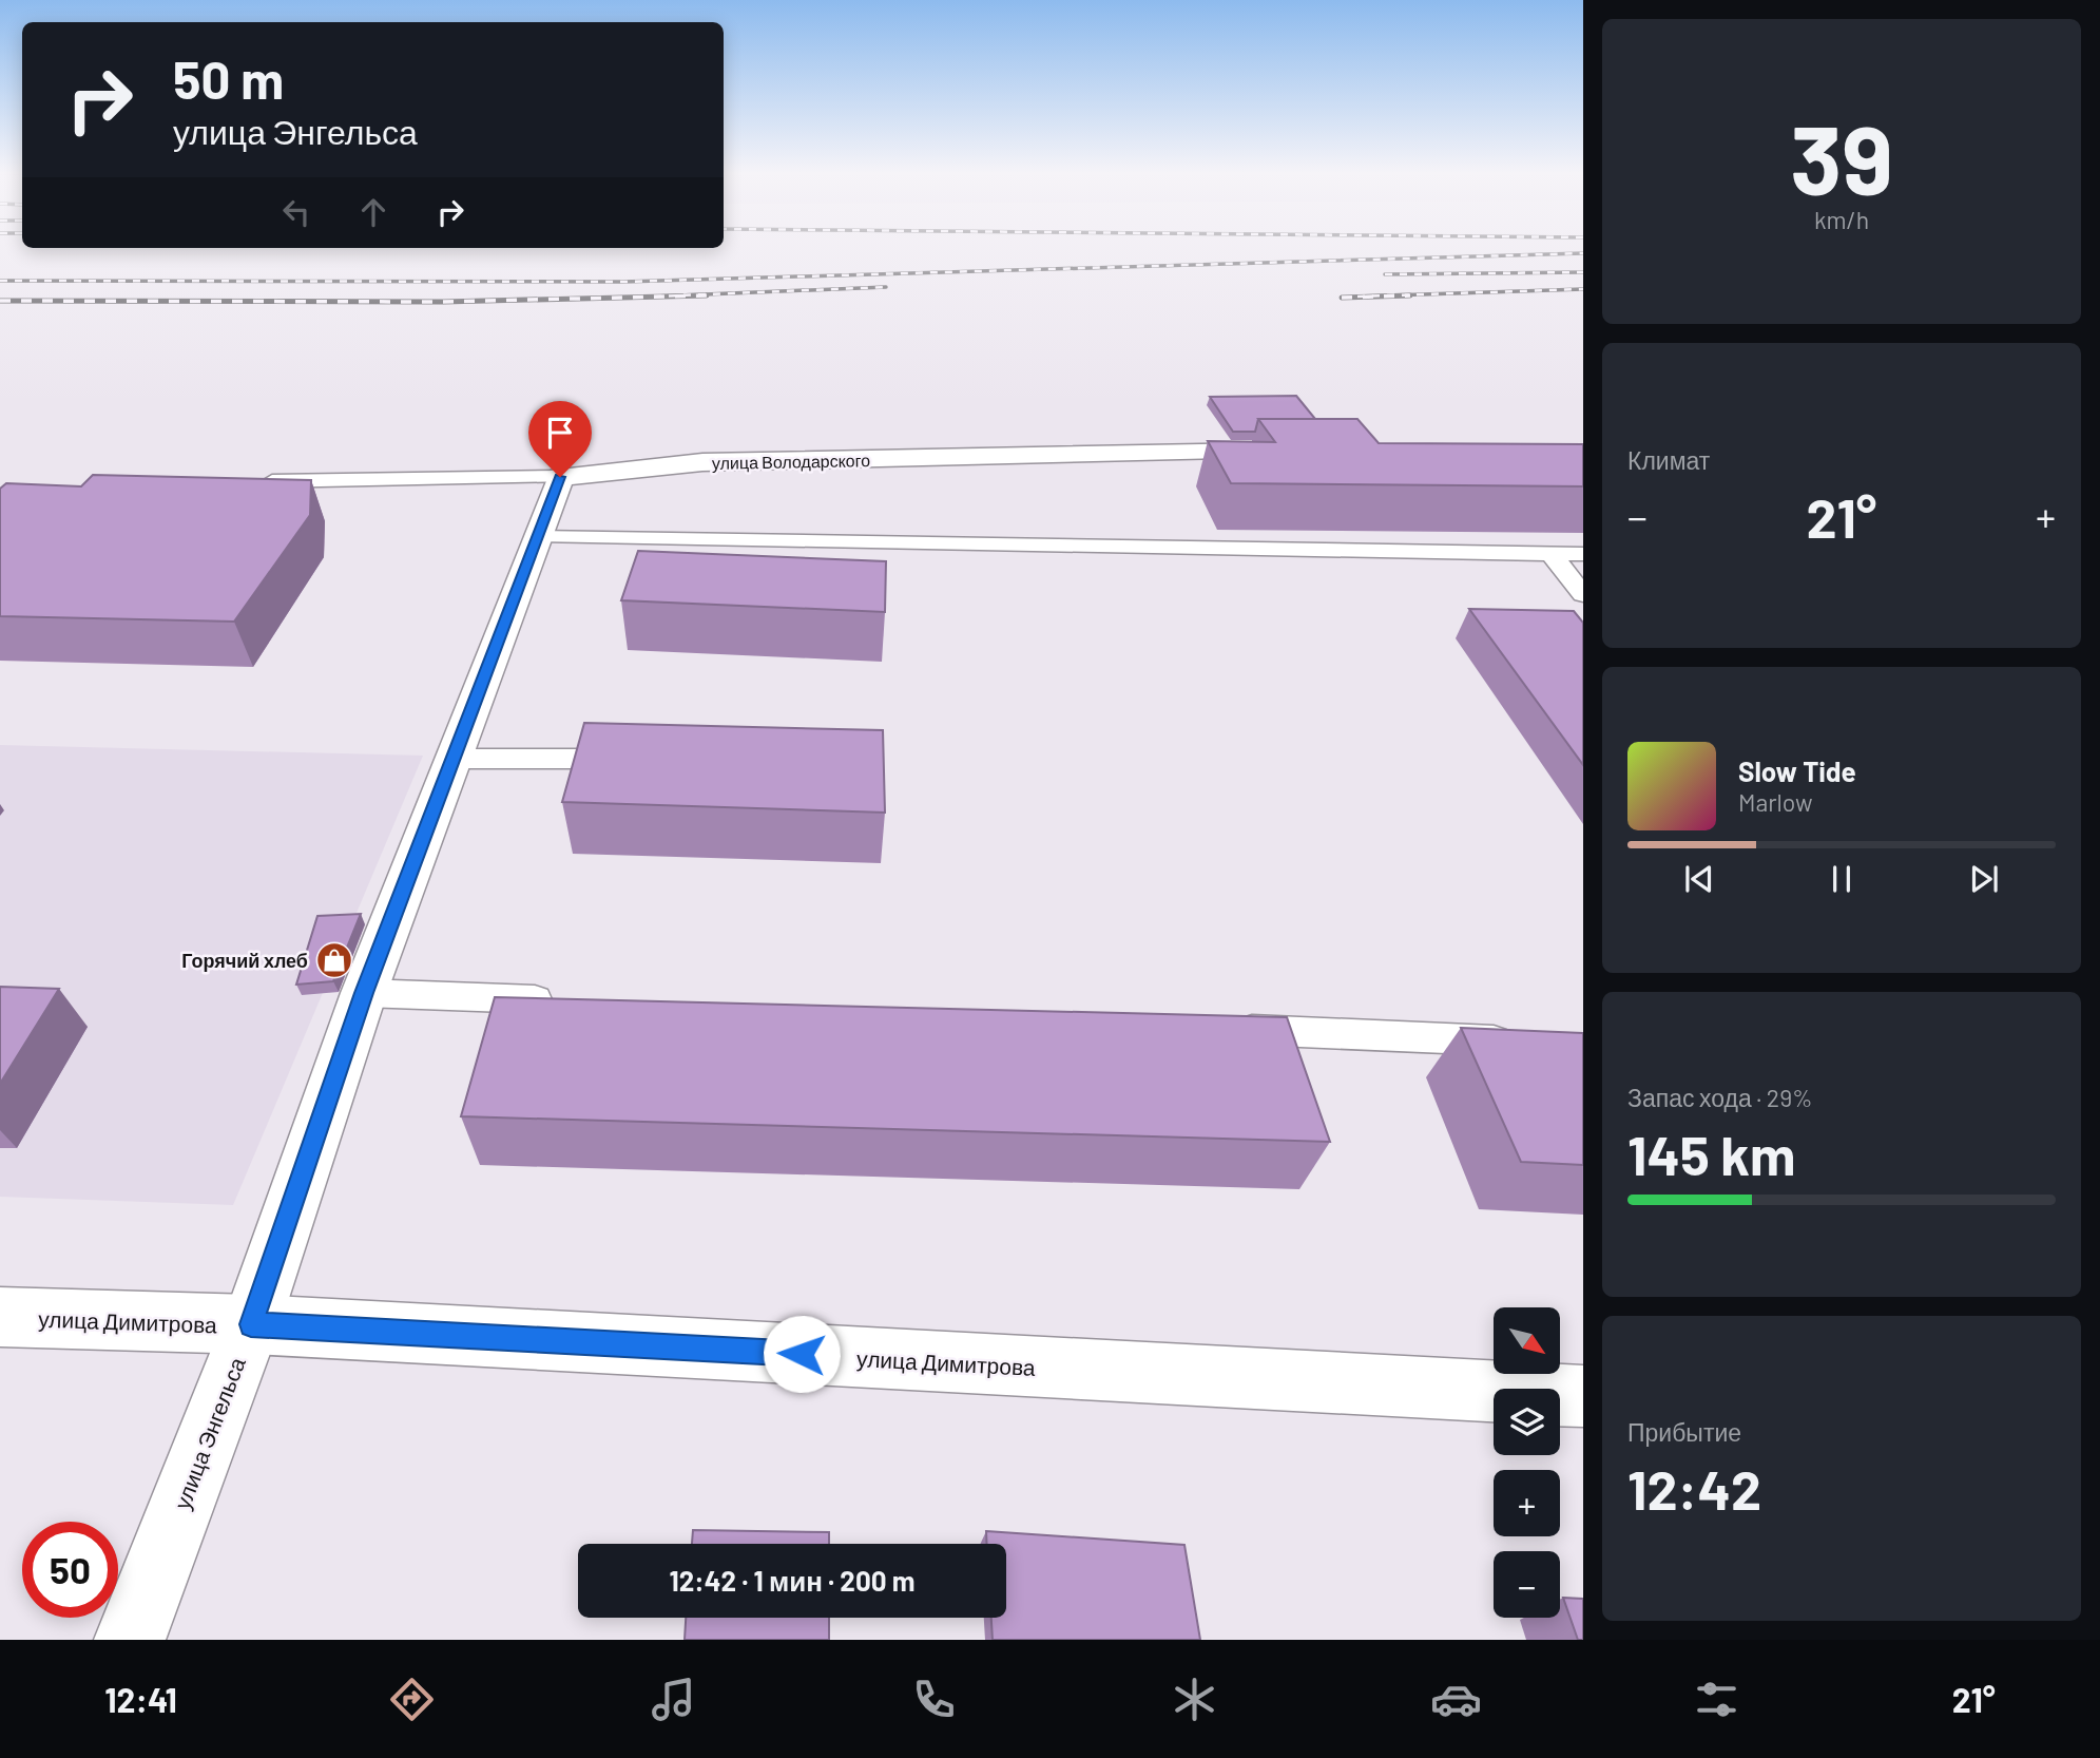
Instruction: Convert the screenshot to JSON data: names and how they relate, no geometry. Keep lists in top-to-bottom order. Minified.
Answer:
{"streets":{"street":["улица Володарского","улица Димитрова","улица Энгельса"]},"crossings":[["улица Володарского","улица Энгельса"],["улица Димитрова","улица Энгельса"]],"places":{"shop":["Горячий хлеб"]},"north":"bottom right","page":{"tile":[["39","km/h"],"Климат",["Запас хода · 29%","145 km"],["Прибытие","12:42"]],"turn":["50 m","улица Энгельса"],"heat":["−","21°","+"],"song":["Slow Tide","Marlow"],"map_buttons":["+","−"],"limit":"50","trip":"12:42 · 1 мин · 200 m","tabs":["12:41","21°"]}}
